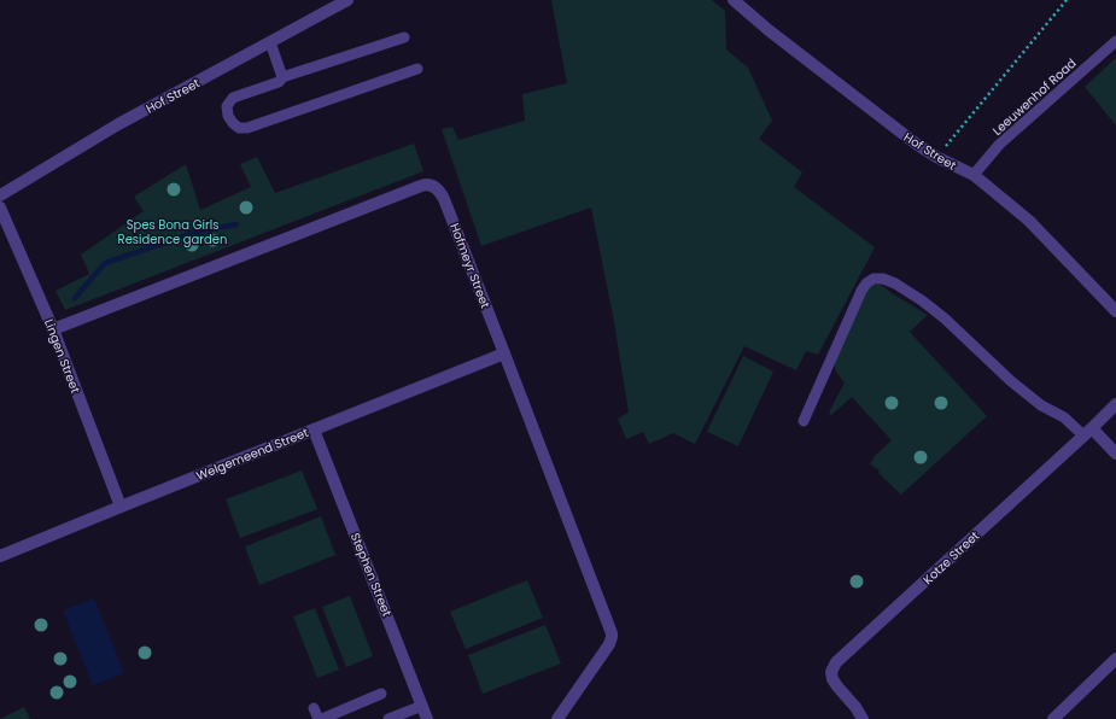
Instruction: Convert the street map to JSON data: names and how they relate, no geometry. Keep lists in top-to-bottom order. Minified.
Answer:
{"streets":{"street":["Hof Street","Hofmeyr Street","Lingen Street","Welgemeend Street","Kotze Street","Stephen Street"],"lane":["Leeuwenhof Road"]},"crossings":[["Hof Street","Leeuwenhof Road"],["Hofmeyr Street","Lingen Street"],["Hofmeyr Street","Welgemeend Street"],["Lingen Street","Welgemeend Street"],["Welgemeend Street","Stephen Street"]],"parks":["Spes Bona Girls Residence garden"]}
